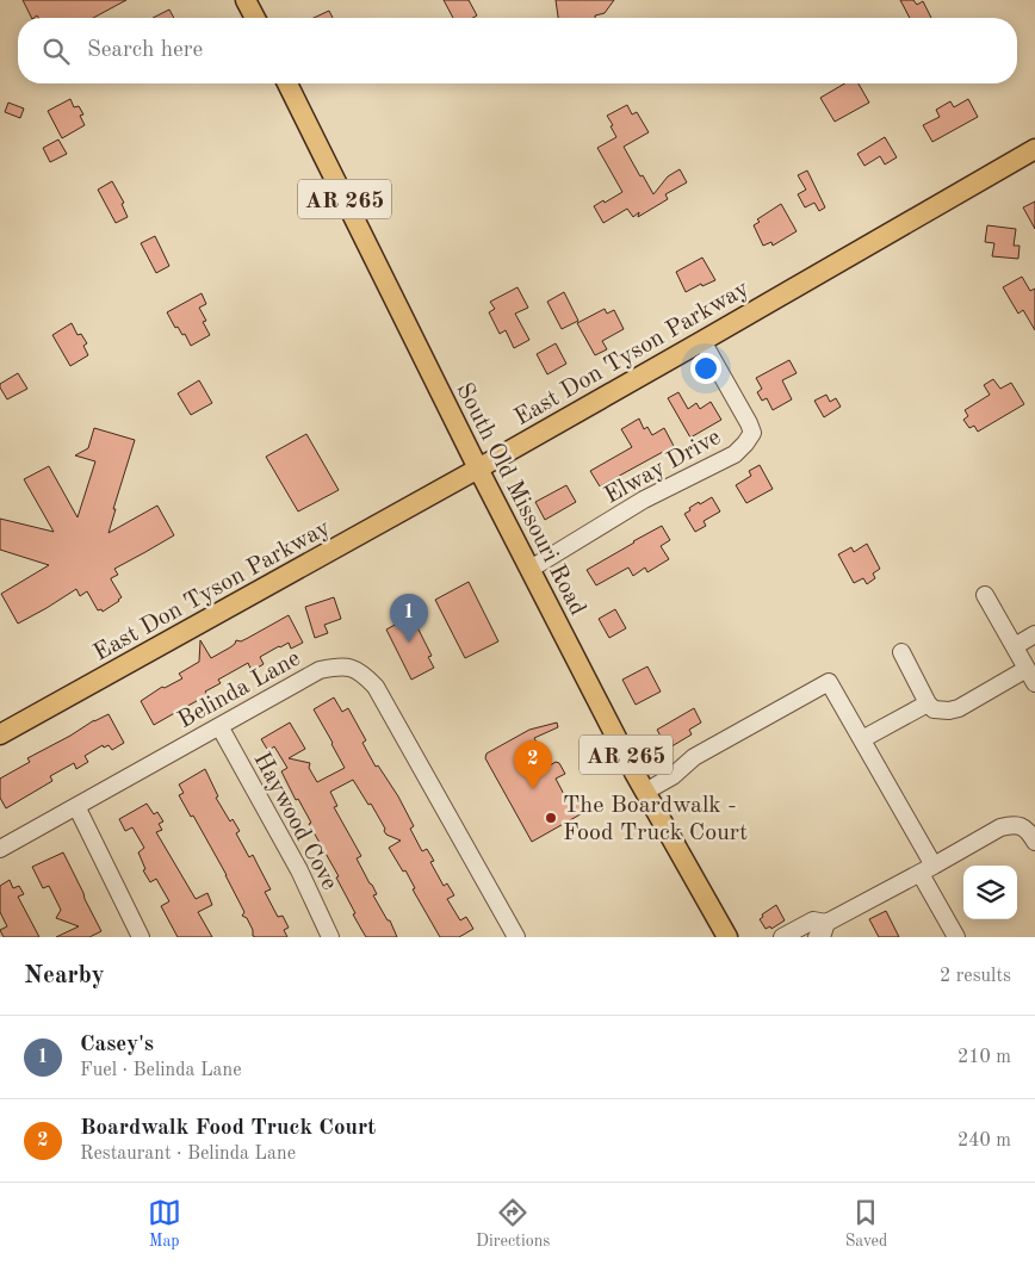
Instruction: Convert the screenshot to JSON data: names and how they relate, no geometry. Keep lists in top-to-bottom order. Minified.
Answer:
{"streets":{"main road":["AR 265","East Don Tyson Parkway","South Old Missouri Road"],"street":["Elway Drive","Belinda Lane","Haywood Cove"]},"crossings":[["East Don Tyson Parkway","Elway Drive"],["East Don Tyson Parkway","South Old Missouri Road"],["Elway Drive","South Old Missouri Road"],["Belinda Lane","Haywood Cove"]],"places":["The Boardwalk - Food Truck Court"],"page":{"search":"Search here","pins":["1","2"],"heading":["Nearby","2 results"],"list":[{"mark":"1","name":"Casey's","note":"Fuel · Belinda Lane","value":"210 m"},{"mark":"2","name":"Boardwalk Food Truck Court","note":"Restaurant · Belinda Lane","value":"240 m"}],"nav":["Map","Directions","Saved"]}}
